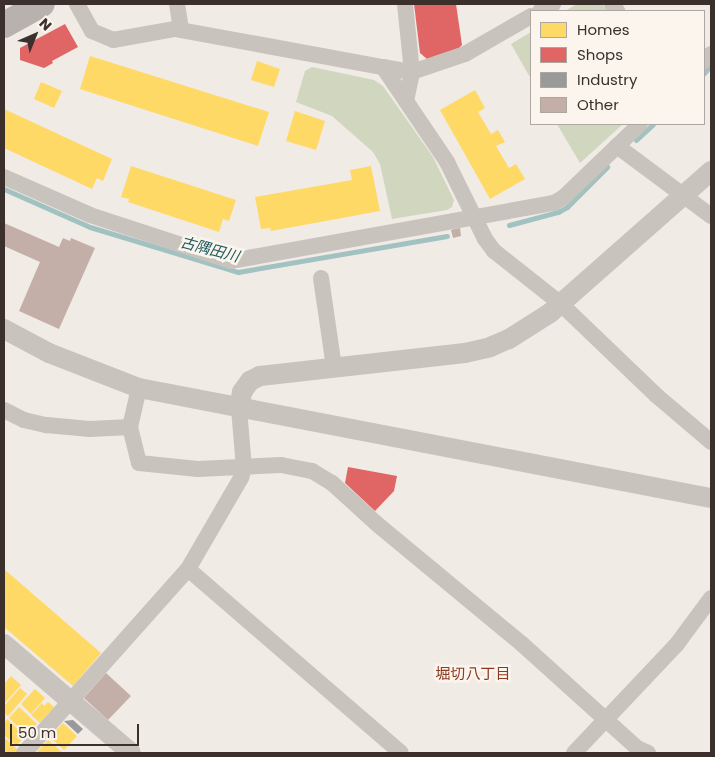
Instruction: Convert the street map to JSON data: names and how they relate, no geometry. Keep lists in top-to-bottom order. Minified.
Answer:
{"districts":["堀切八丁目"],"water":["古隅田川"],"legend":["Homes","Shops","Industry","Other"],"scale_bar":"50 m","north":"top right"}
